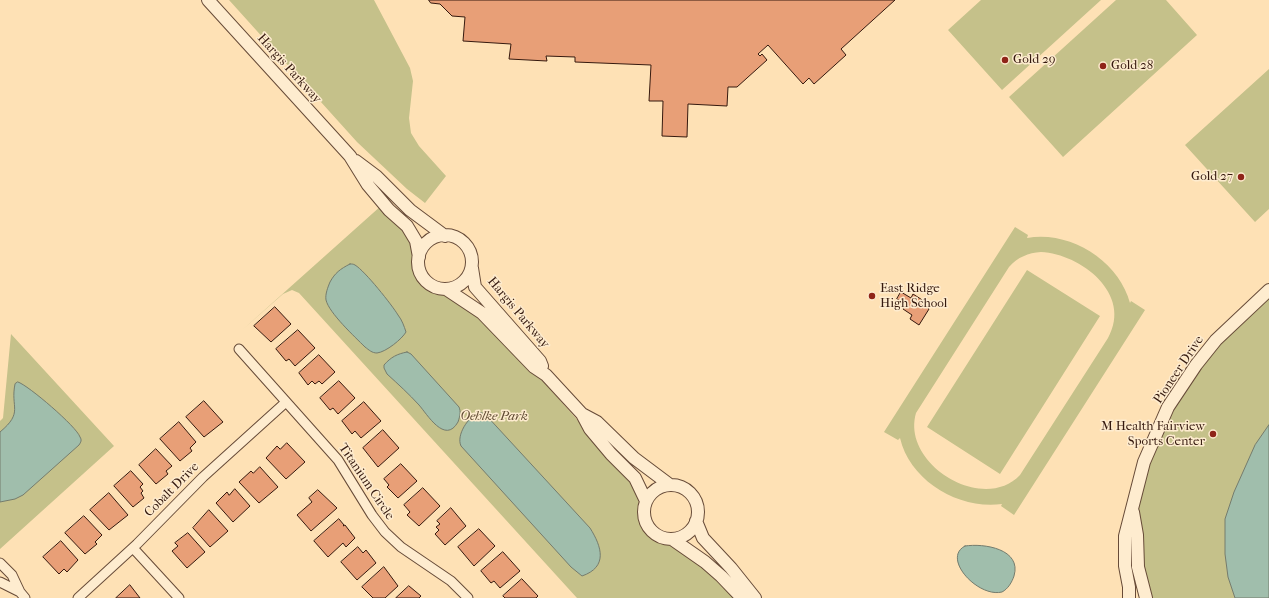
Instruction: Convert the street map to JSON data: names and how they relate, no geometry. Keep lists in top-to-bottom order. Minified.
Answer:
{"streets":{"street":["Hargis Parkway","Pioneer Drive","Titanium Circle","Cobalt Drive"]},"crossings":[["Titanium Circle","Cobalt Drive"]],"parks":["Oehlke Park"],"places":["Gold 29","Gold 28","Gold 27","East Ridge High School","M Health Fairview Sports Center"]}
